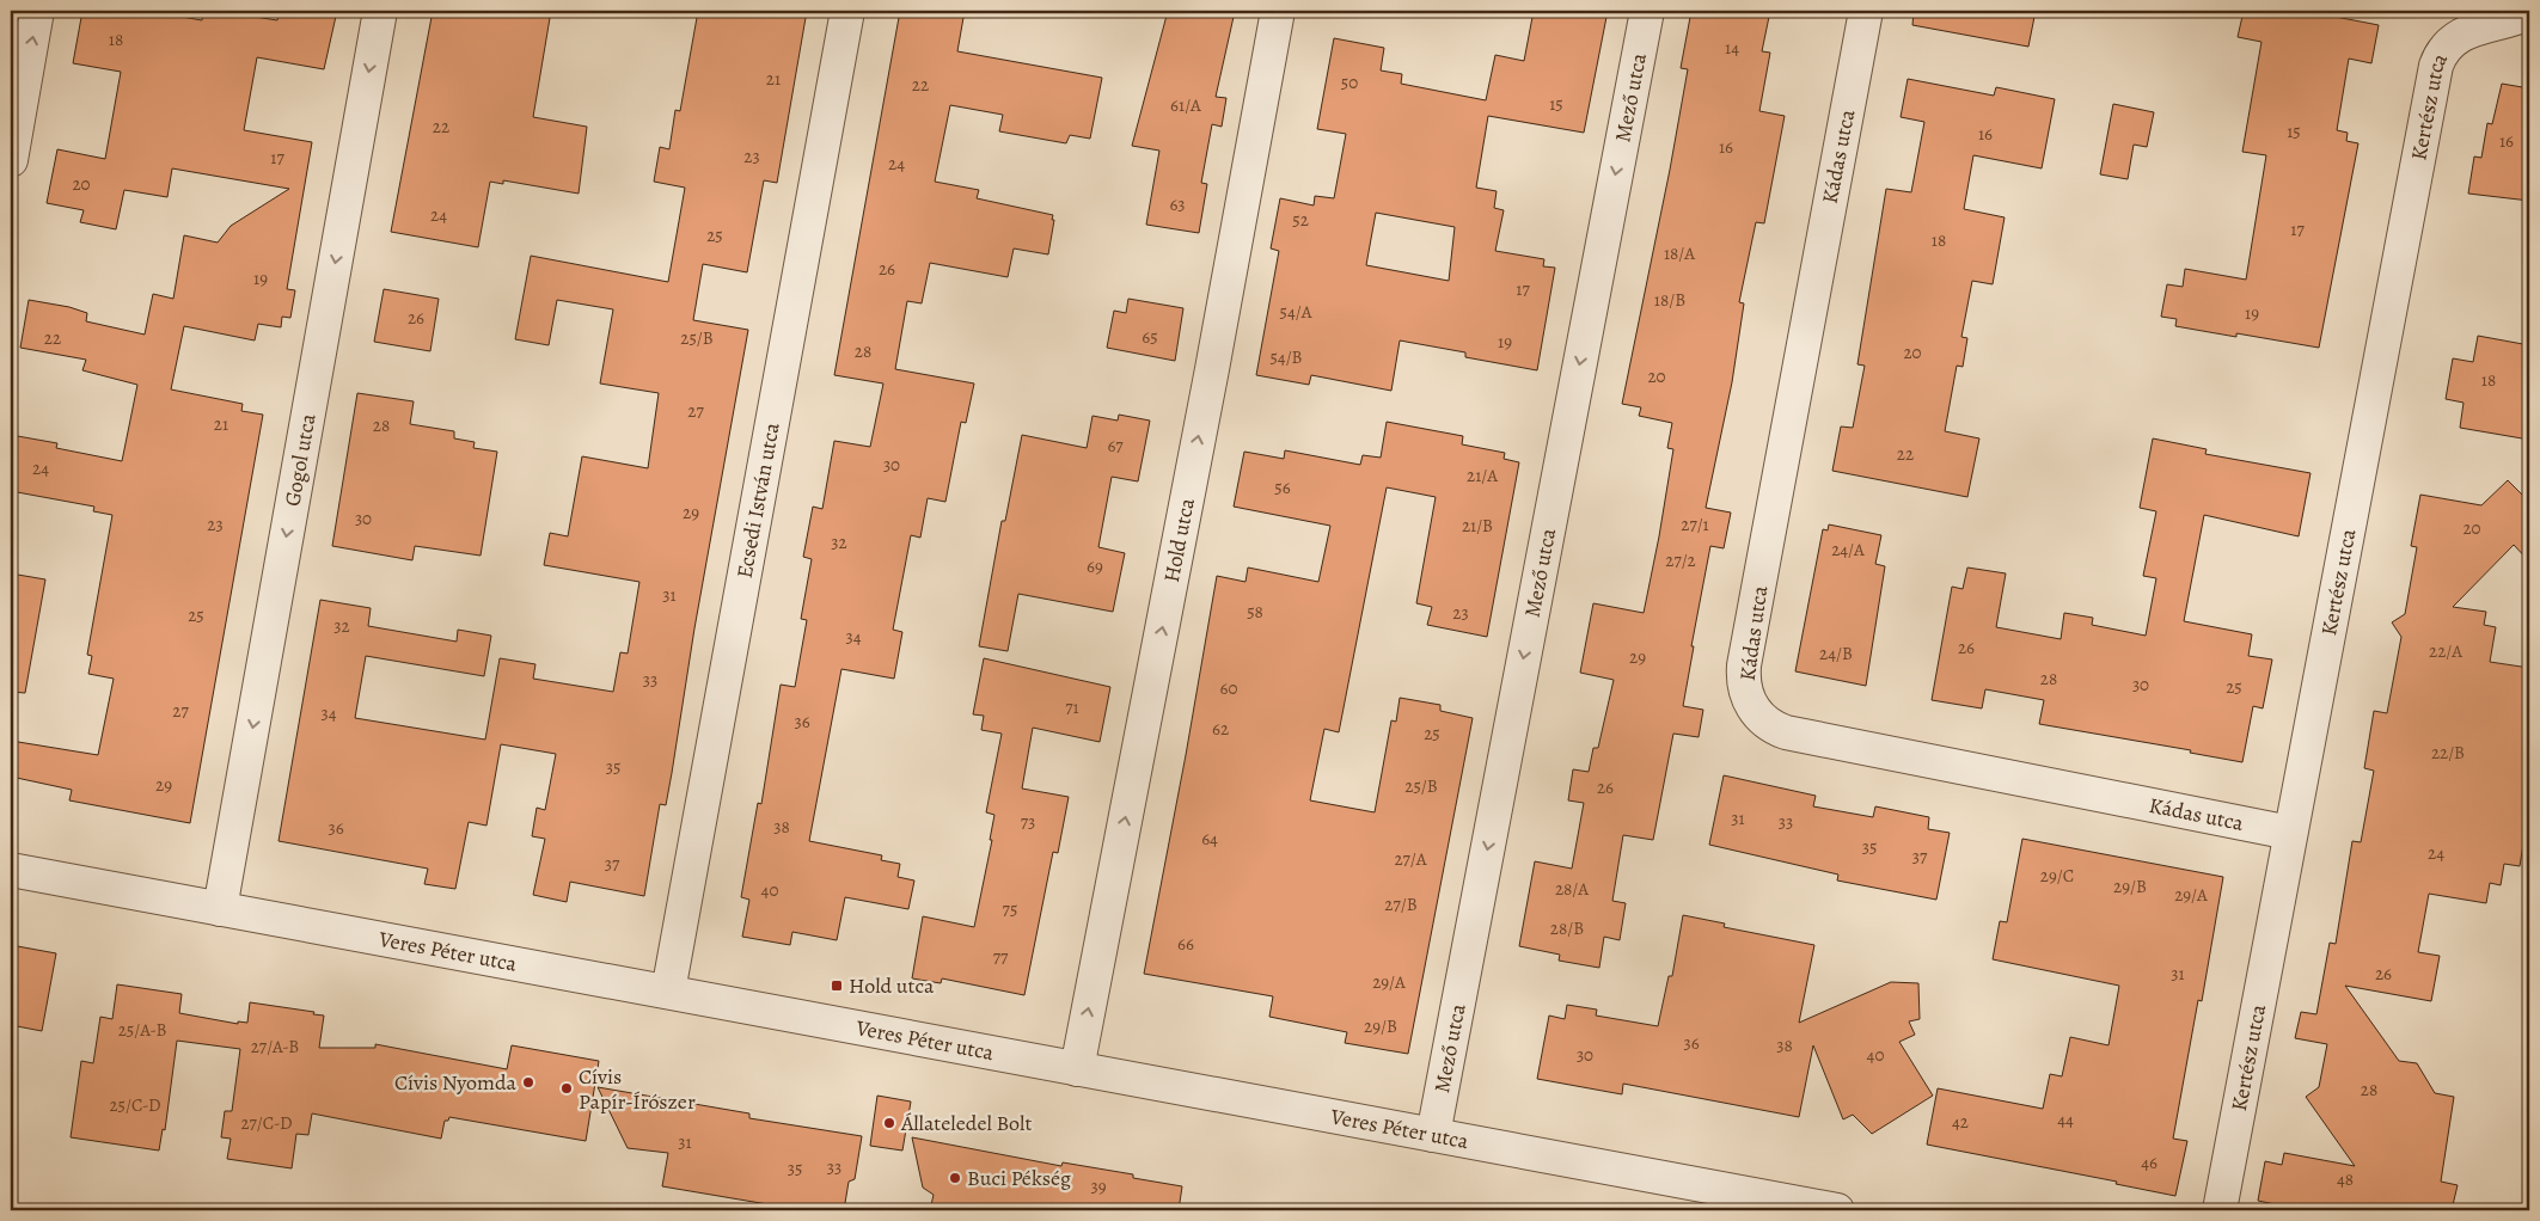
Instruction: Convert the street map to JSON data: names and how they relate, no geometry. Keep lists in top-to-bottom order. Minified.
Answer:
{"streets":{"street":["Mező utca","Kertész utca","Kádas utca","Gogol utca","Ecsedi István utca","Hold utca","Veres Péter utca"]},"crossings":[["Mező utca","Veres Péter utca"],["Kertész utca","Kádas utca"],["Gogol utca","Veres Péter utca"],["Ecsedi István utca","Veres Péter utca"],["Hold utca","Veres Péter utca"]],"one_way":["Mező utca","Gogol utca","Hold utca"],"places":{"transit":["Hold utca"],"other":["Cívis Nyomda","Cívis Papír-Írószer","Állateledel Bolt","Buci Pékség"]},"house_numbers":["18","14","21","50","22","15","61/A","22","15","16","16","16","23","17","24","20","63","24","52","17","25","18","18/A","26","19","17","18/B","54/A","19","26","65","22","25/B","19","28","20","54/B","20","18","27","21","28","67","22","30","24","21/A","56","29","30","23","27/1","21/B","20","32","24/A","27/2","69","31","58","23","25","32","34","26","22/A","24/B","29","28","33","30","25","60","71","27","34","36","62","25","22/B","35","29","25/B","26","31","73","33","38","36","64","35","24","37","27/A","37","29/C","29/B","28/A","40","29/A","27/B","75","28/B","66","77","31","26","29/A","29/B","25/A-B","36","38","27/A-B","30","40","28","25/C-D","44","42","27/C-D","31","46","33","35","48","39"]}
